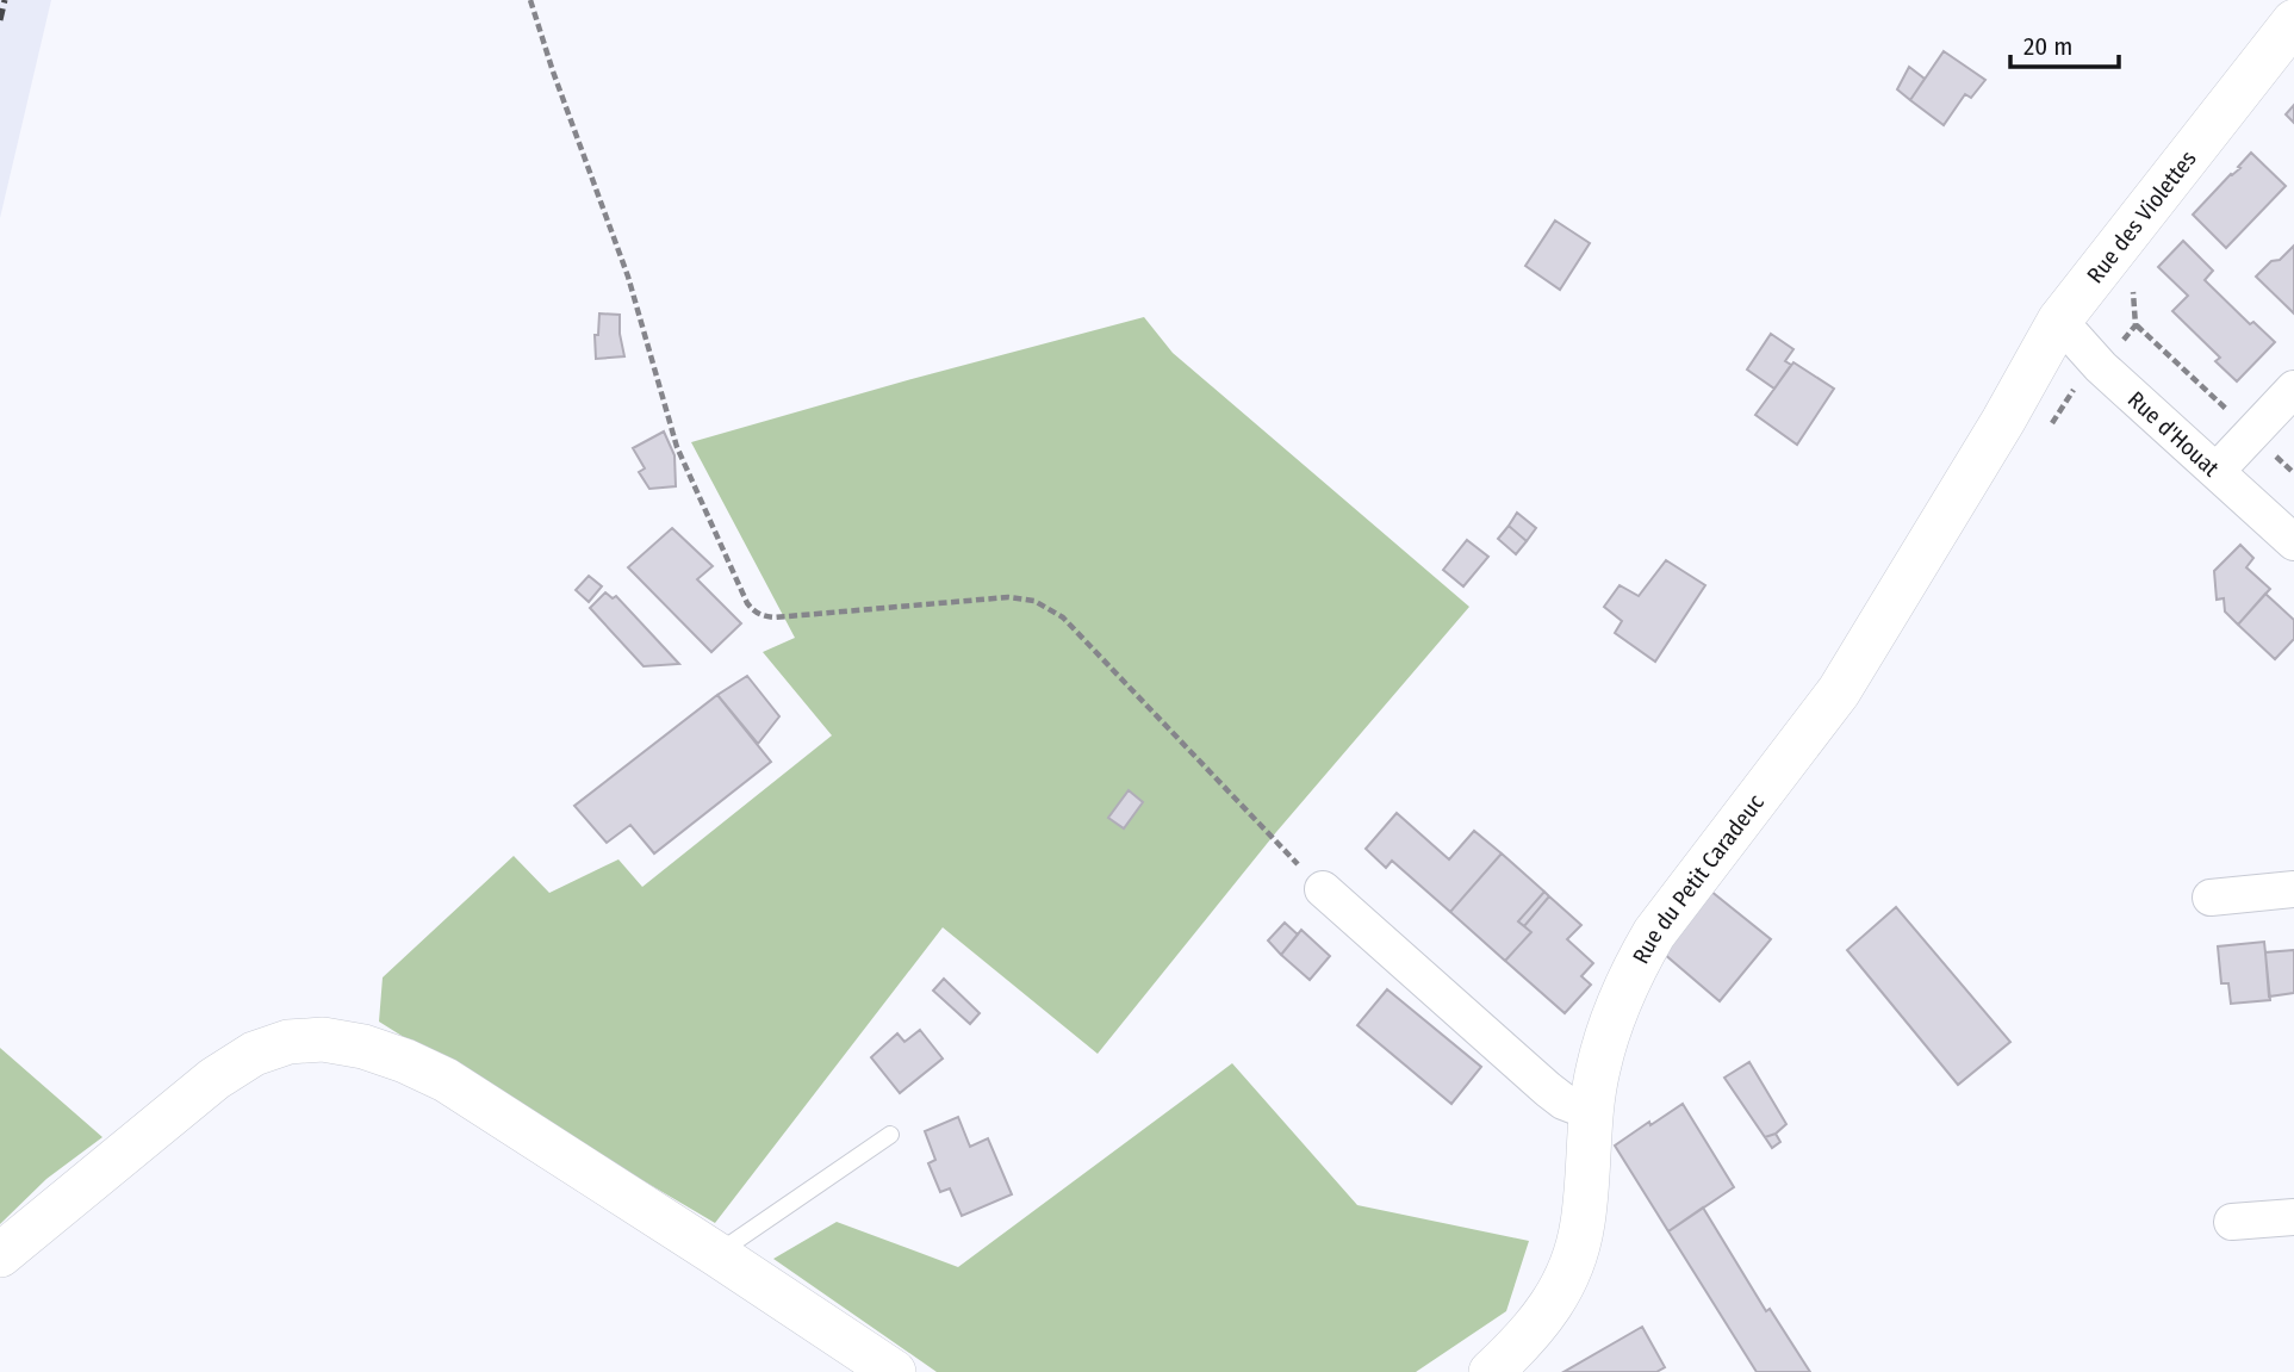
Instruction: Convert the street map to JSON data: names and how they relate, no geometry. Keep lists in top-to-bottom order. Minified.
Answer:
{"streets":{"street":["Rue des Violettes","Rue d'Houat","Rue du Petit Caradeuc"]},"crossings":[["Rue des Violettes","Rue d'Houat"],["Rue des Violettes","Rue du Petit Caradeuc"]],"scale_bar":"20 m"}
